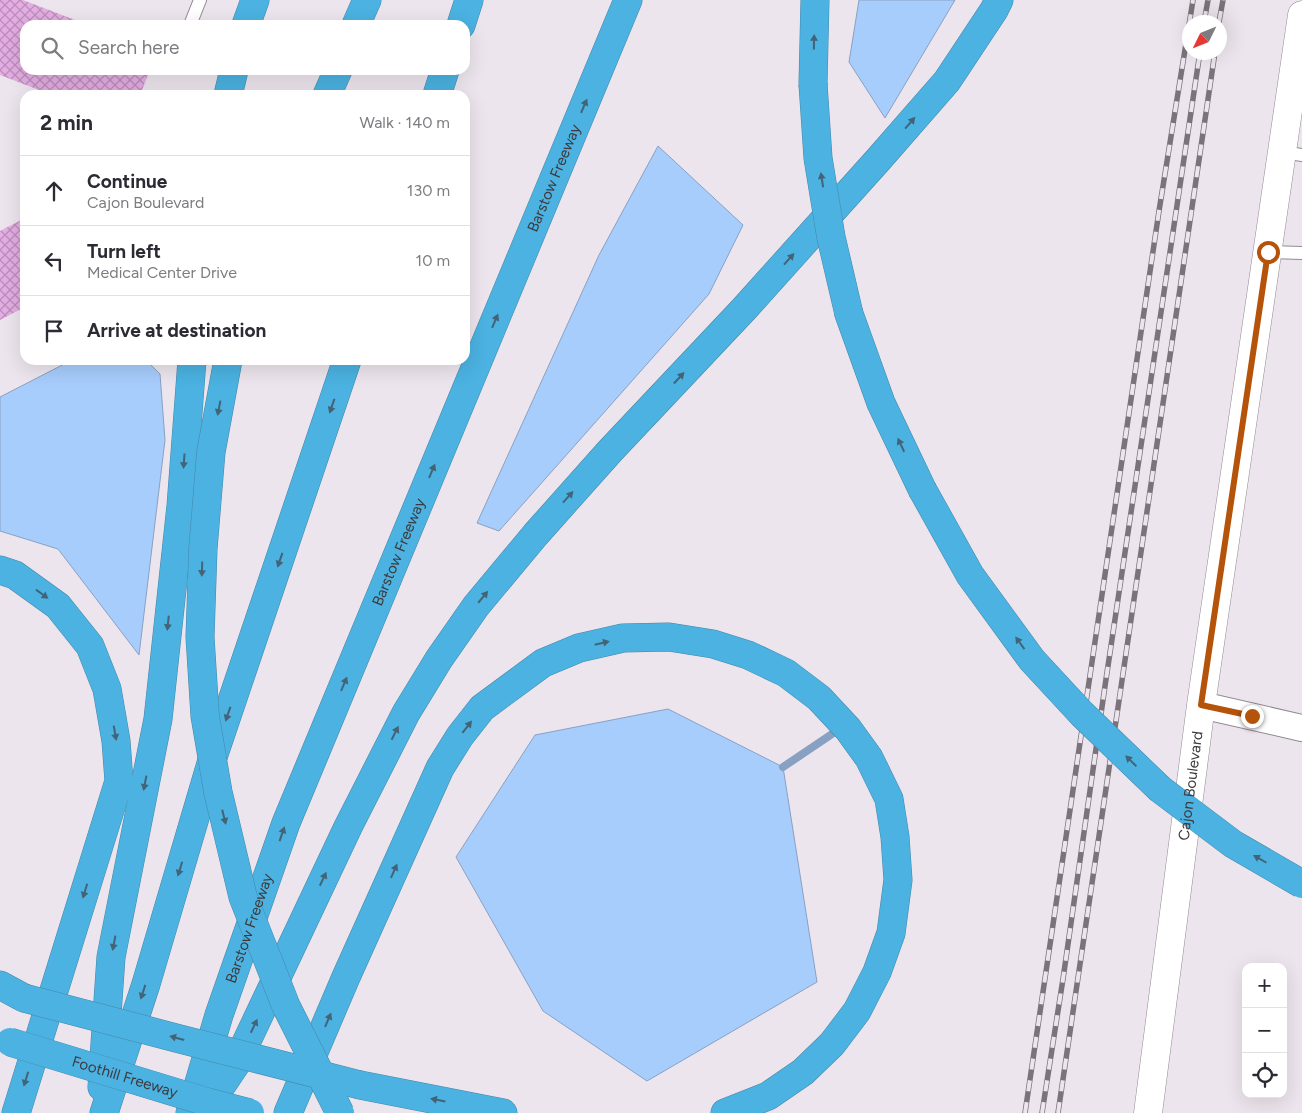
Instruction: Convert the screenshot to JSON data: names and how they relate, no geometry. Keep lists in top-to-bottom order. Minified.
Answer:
{"streets":{"highway":["Barstow Freeway","Foothill Freeway"],"main road":["Cajon Boulevard"]},"north":"bottom left","page":{"search":"Search here","heading":["2 min","Walk · 140 m"],"list":[["Continue","Cajon Boulevard","130 m"],["Turn left","Medical Center Drive","10 m"],"Arrive at destination"],"map_buttons":["+","−"]}}
